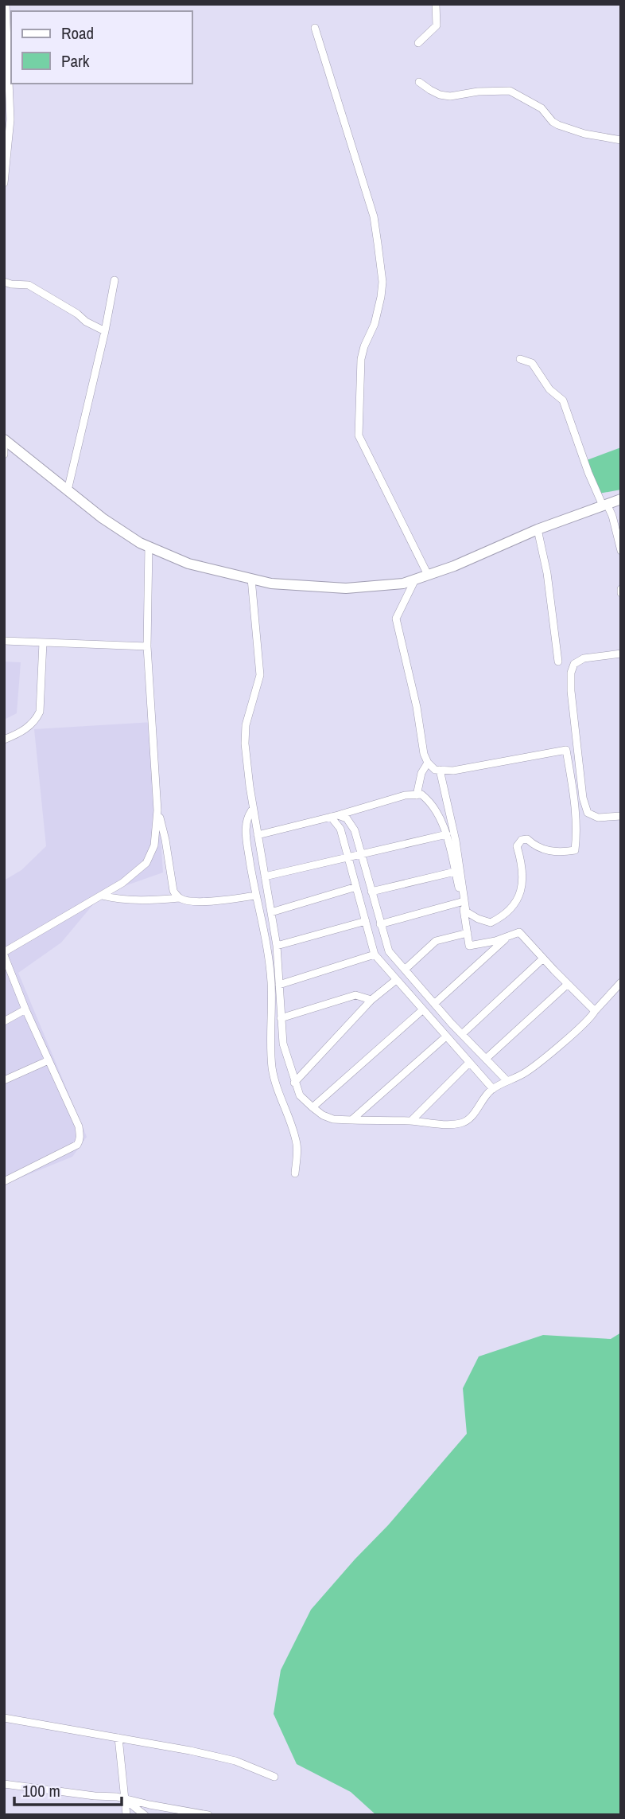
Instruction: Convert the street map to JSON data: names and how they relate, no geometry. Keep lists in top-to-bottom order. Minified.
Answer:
{"legend":["Road","Park"],"scale_bar":"100 m"}
